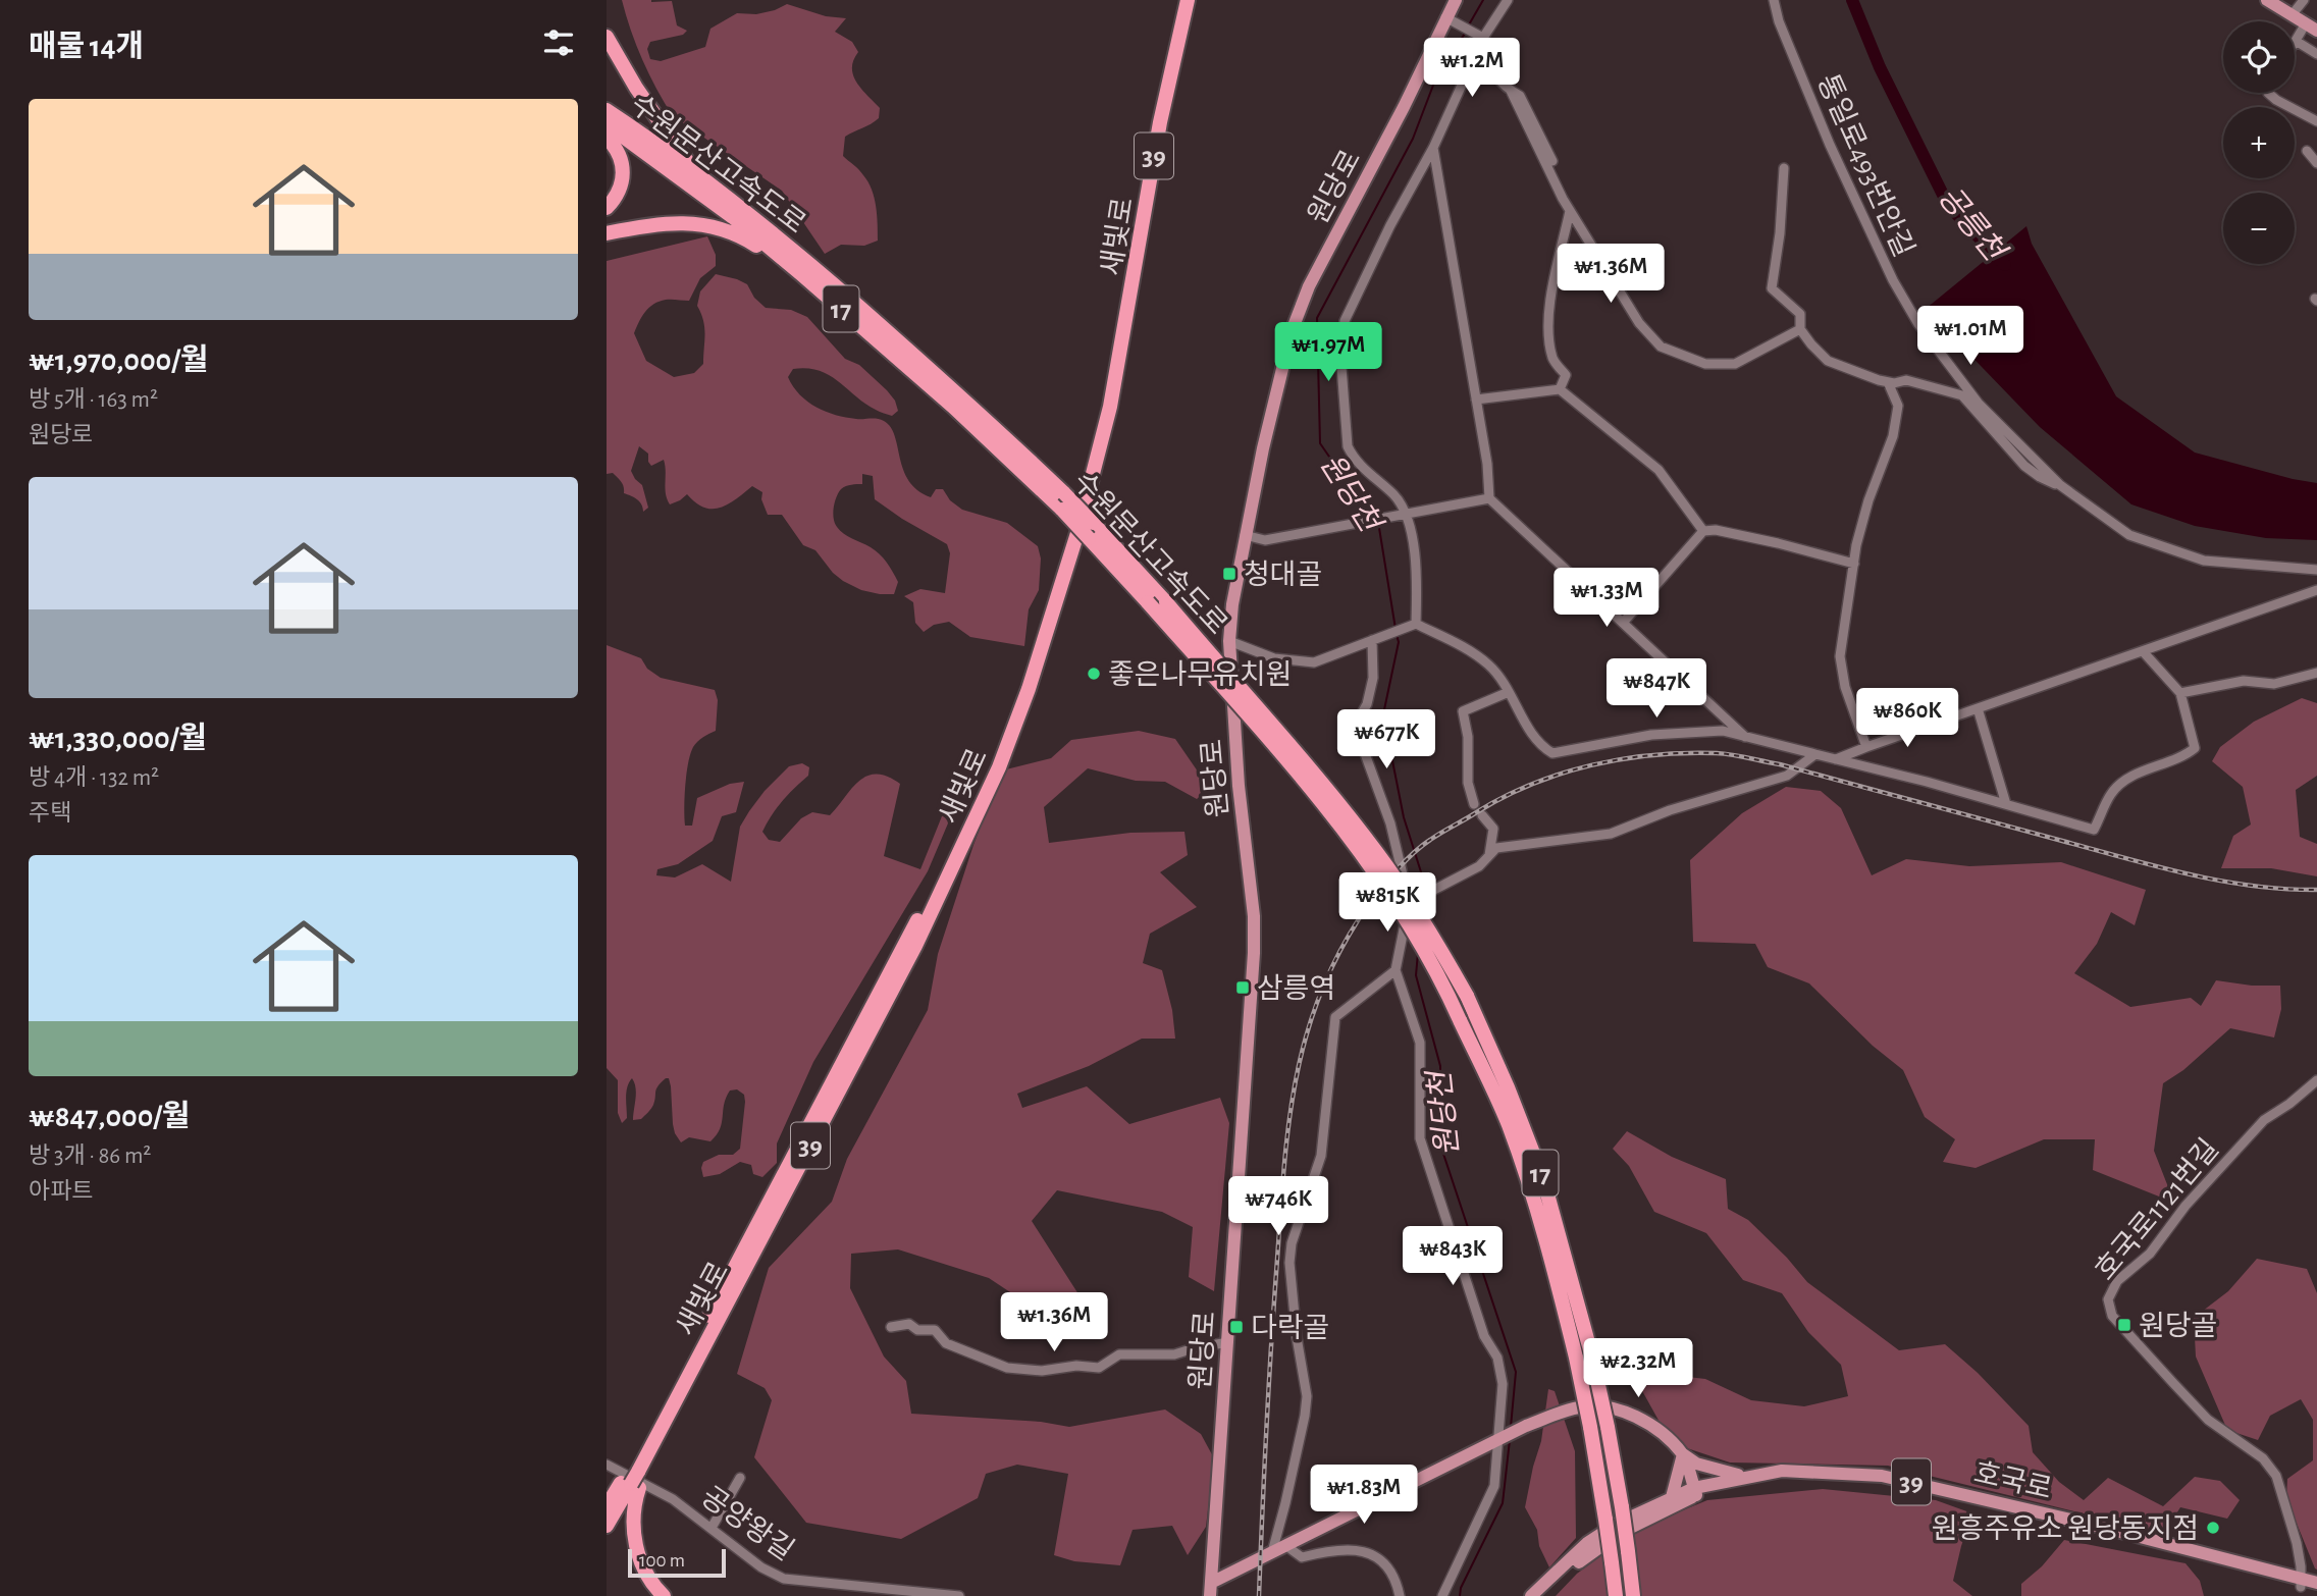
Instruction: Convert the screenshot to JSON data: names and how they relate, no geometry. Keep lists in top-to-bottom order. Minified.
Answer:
{"streets":{"highway":["39","수원문산고속도로","새빛로","17"],"main road":["원당로","호국로"],"street":["통일로493번안길","호국로1121번길","공양왕길"]},"crossings":[["호국로1121번길","호국로"]],"water":["공릉천","원당천"],"places":{"transit":["청대골","삼릉역","원당골","다락골"],"other":["좋은나무유치원","원흥주유소 원당동지점"]},"scale_bar":"100 m","page":{"heading":"매물 14개","map_buttons":["+","−"],"price":["₩1.2M","₩1.36M","₩1.01M","₩1.97M","₩1.33M","₩847K","₩860K","₩677K","₩815K","₩746K","₩843K","₩1.36M","₩2.32M","₩1.83M"],"list":[{"name":"₩1,970,000/월","note":"방 5개 · 163 m² · 원당로"},{"name":"₩1,330,000/월","note":"방 4개 · 132 m² · 주택"},{"name":"₩847,000/월","note":"방 3개 · 86 m² · 아파트"}],"scale":"100 m"}}
